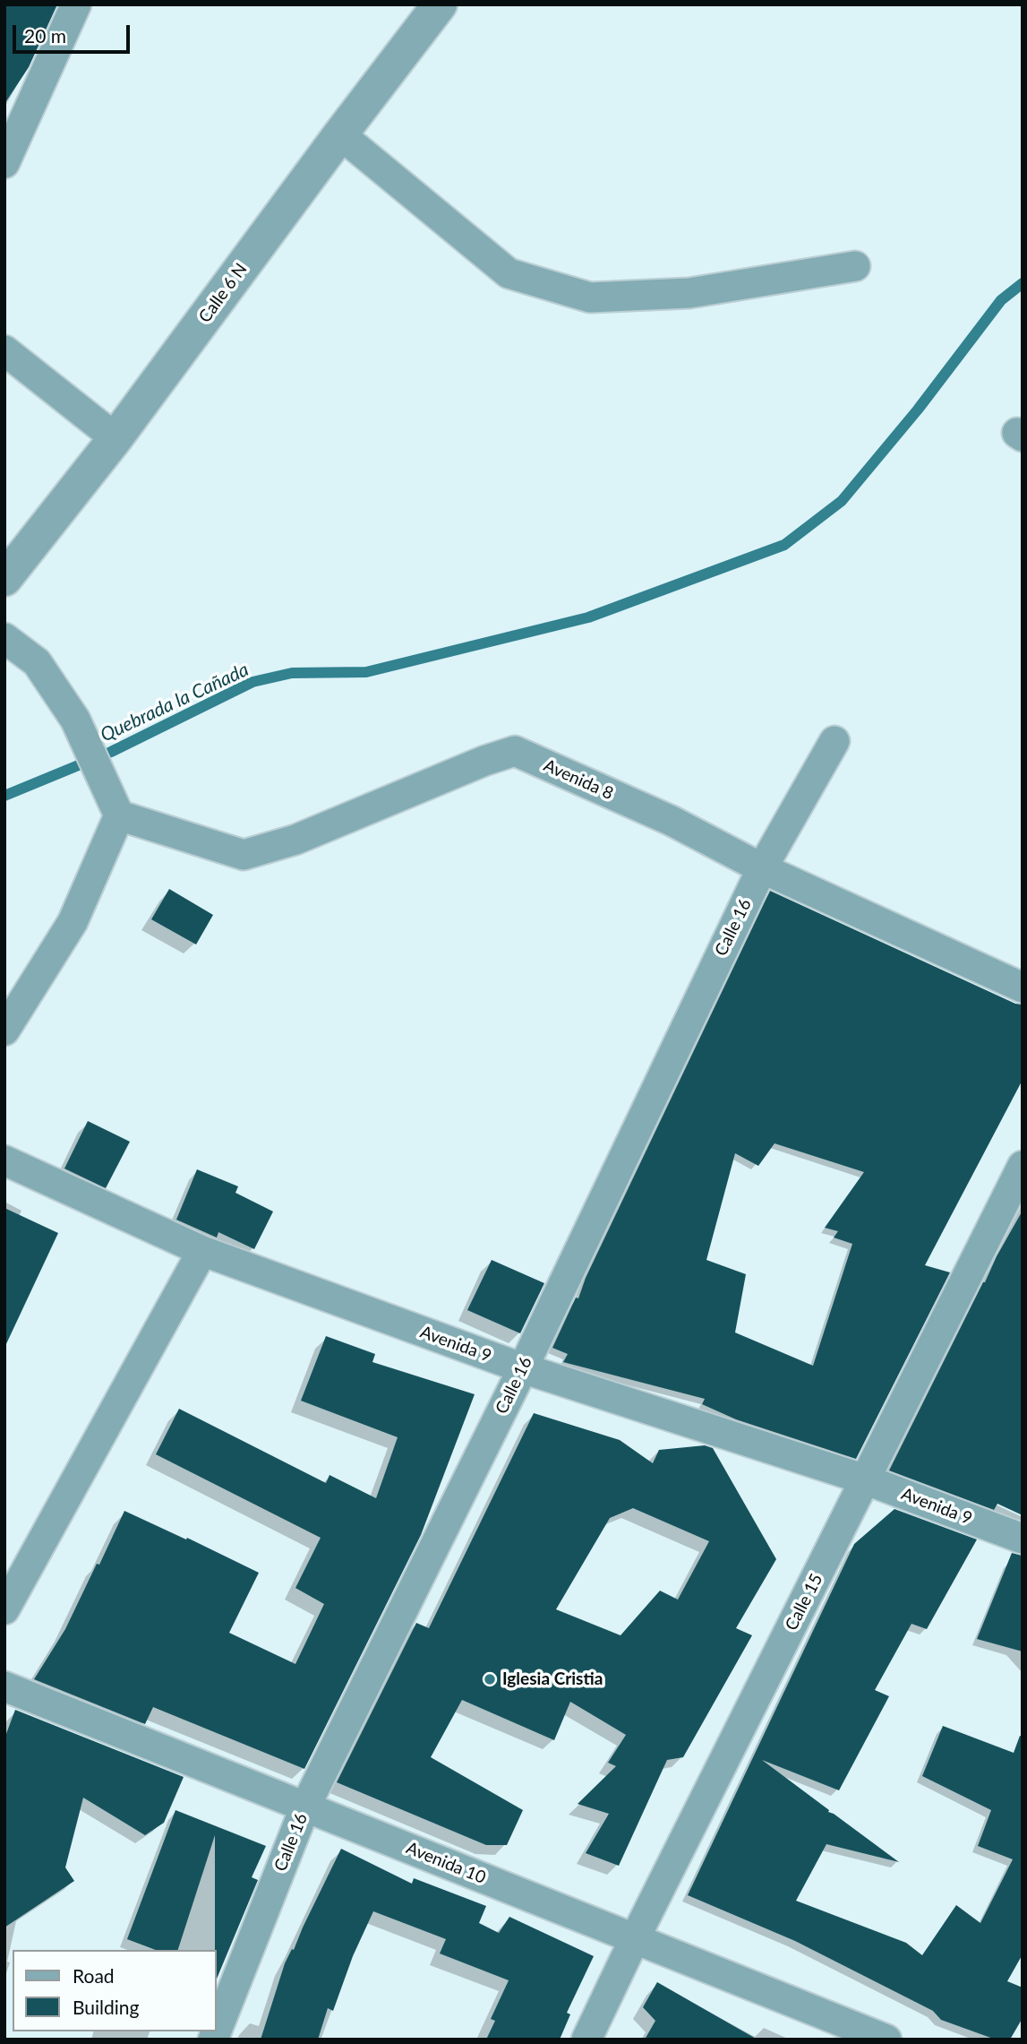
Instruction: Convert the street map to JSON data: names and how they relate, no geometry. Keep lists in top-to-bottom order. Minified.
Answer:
{"streets":{"street":["Calle 6 N","Avenida 8","Calle 16","Avenida 9","Calle 15","Avenida 10"]},"crossings":[["Avenida 8","Calle 16"],["Calle 16","Avenida 9"],["Calle 16","Avenida 10"],["Avenida 9","Calle 15"],["Calle 15","Avenida 10"]],"water":["Quebrada la Cañada"],"places":["Iglesia Cristia"],"legend":["Road","Building"],"scale_bar":"20 m"}
